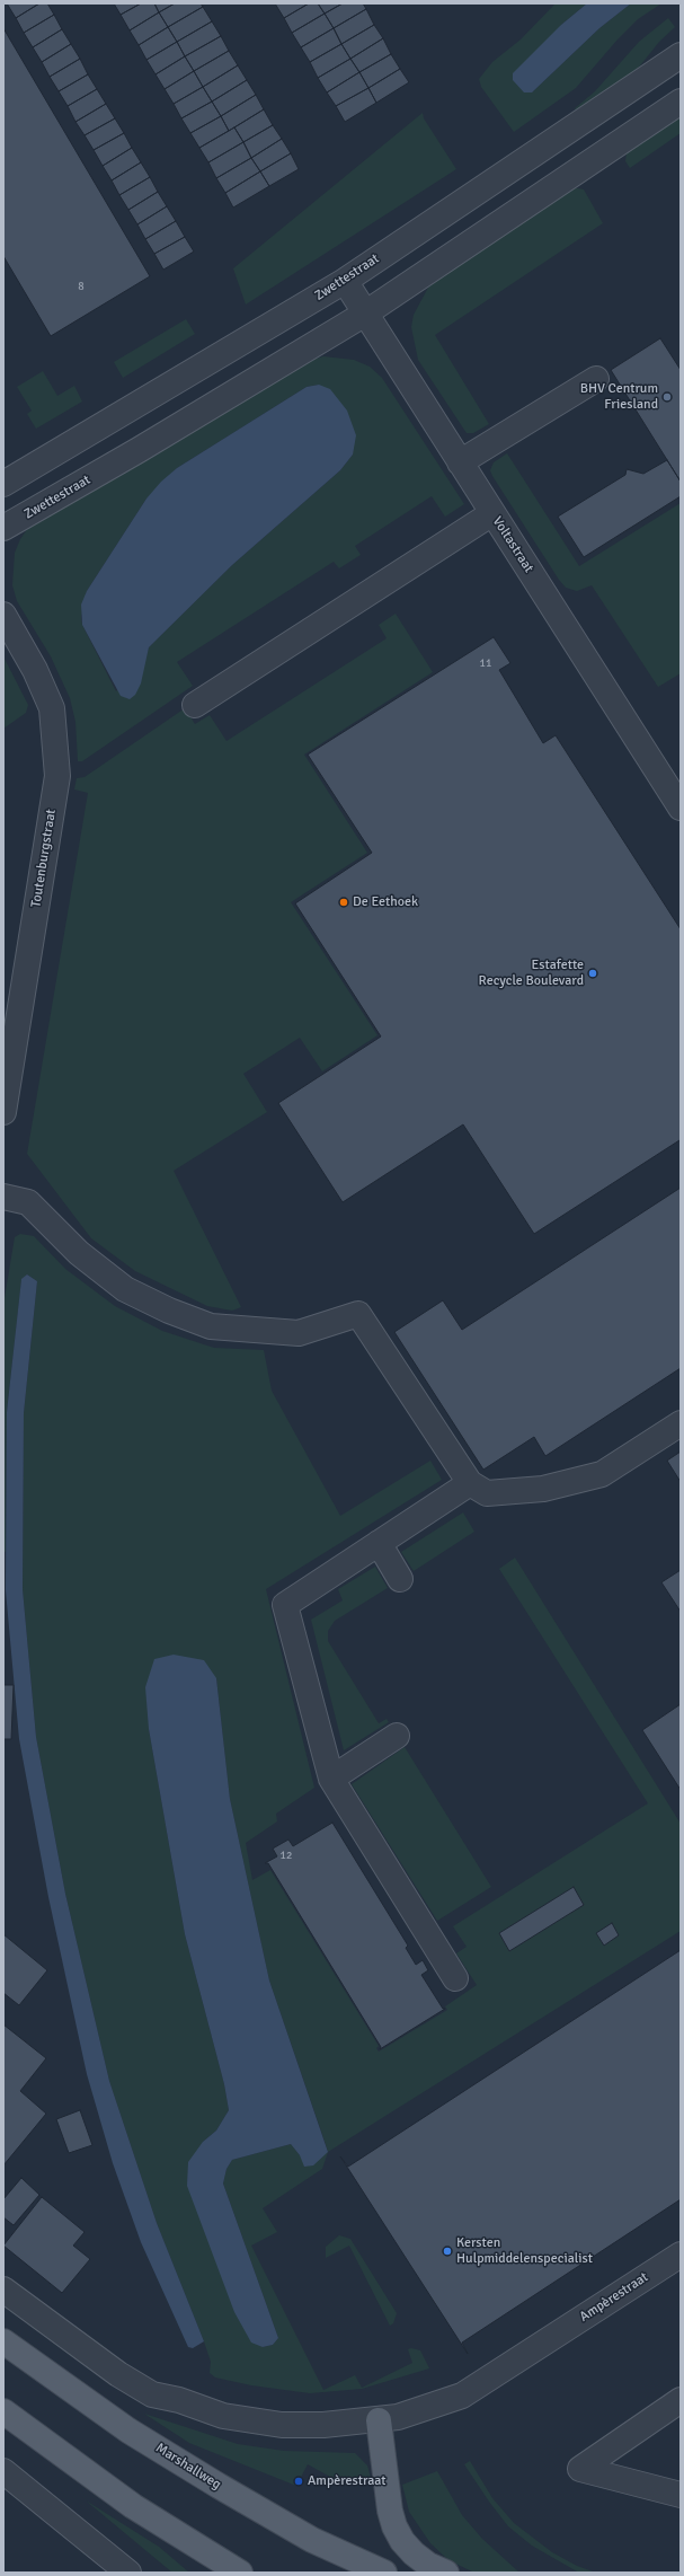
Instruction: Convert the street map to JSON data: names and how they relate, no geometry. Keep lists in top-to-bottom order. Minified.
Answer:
{"streets":{"main road":["Marshallweg"],"street":["Zwettestraat","Voltastraat","Toutenburgstraat","Ampèrestraat"]},"crossings":[["Zwettestraat","Voltastraat"]],"places":["BHV Centrum Friesland","De Eethoek","Estafette Recycle Boulevard","Kersten Hulpmiddelenspecialist","Ampèrestraat"],"house_numbers":["8","11","12"]}
